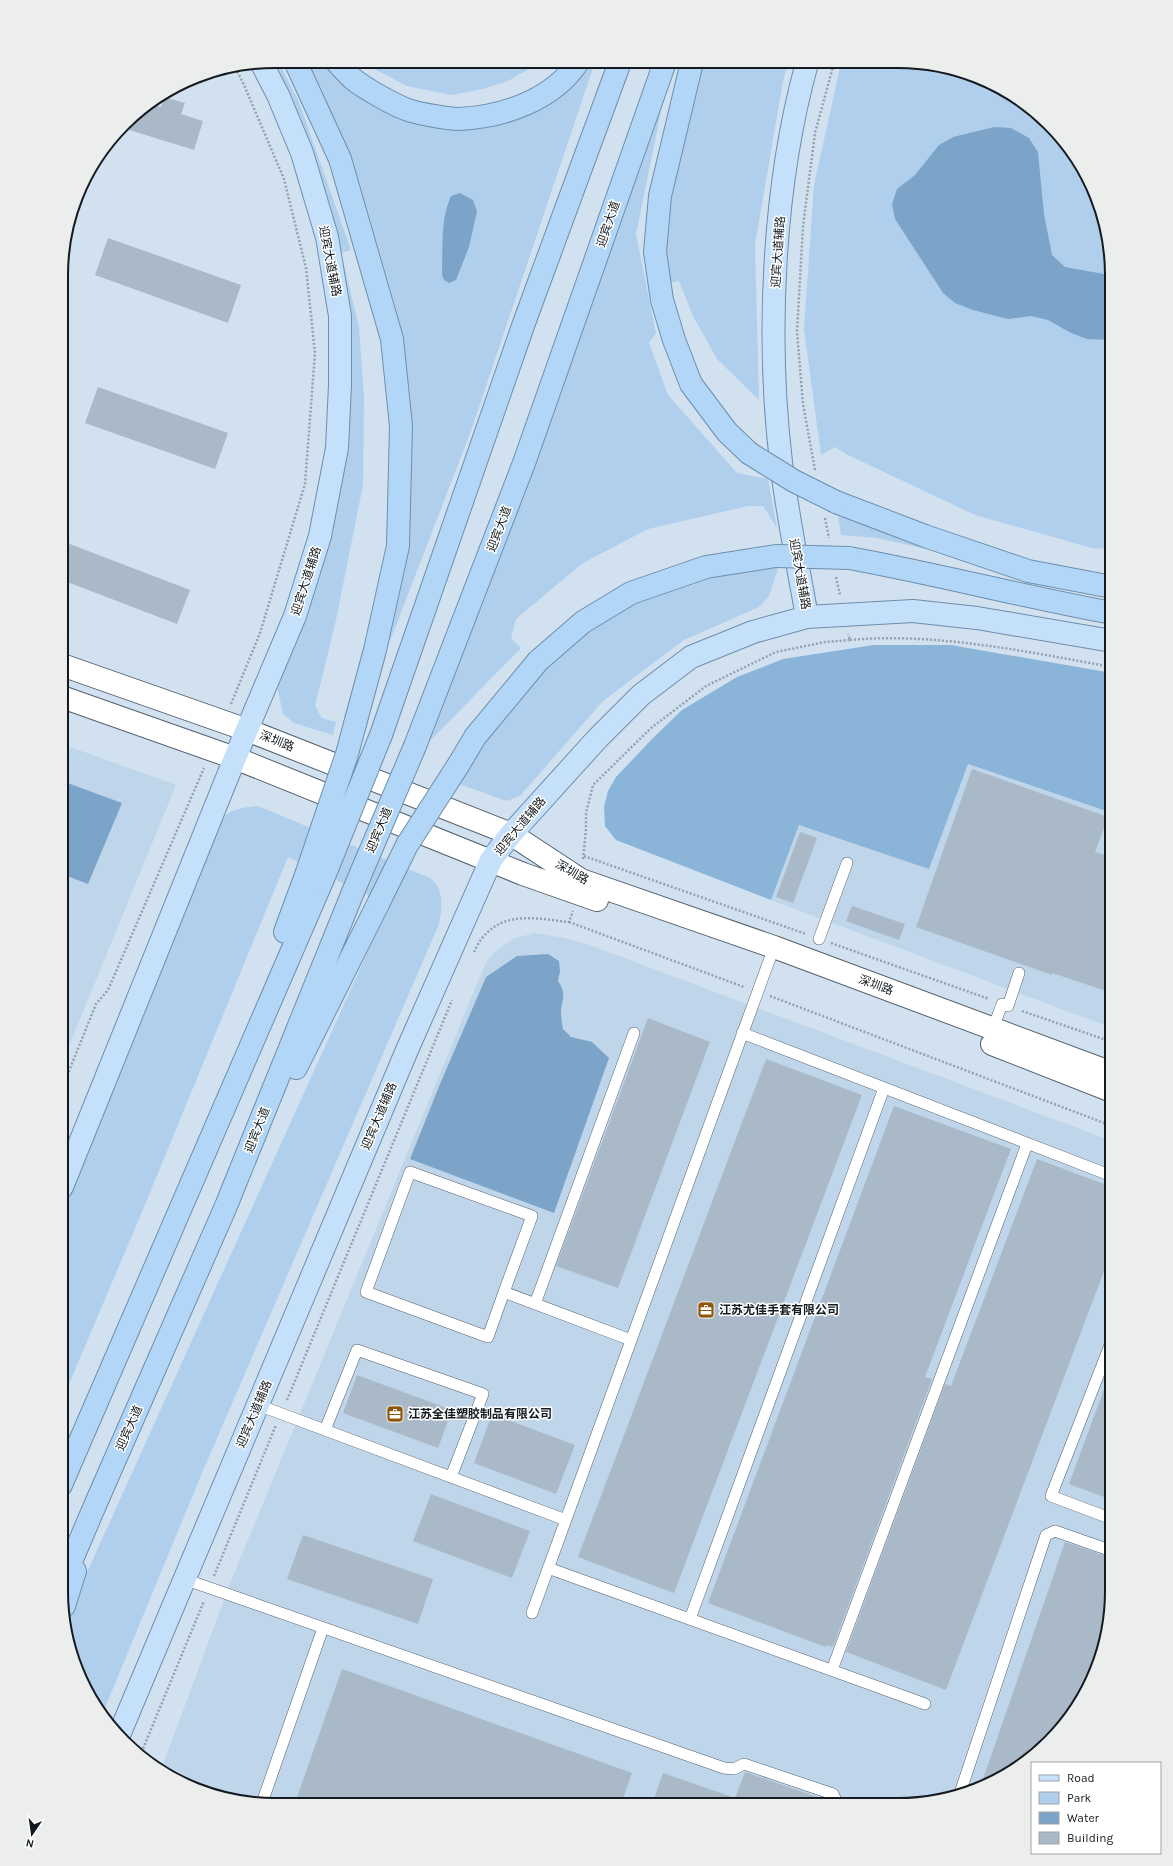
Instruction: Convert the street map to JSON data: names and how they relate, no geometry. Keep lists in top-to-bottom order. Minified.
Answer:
{"streets":{"highway":["迎宾大道"],"main road":["迎宾大道辅路"],"street":["深圳路"]},"crossings":[["迎宾大道辅路","深圳路"]],"places":{"office":["江苏尤佳手套有限公司","江苏全佳塑胶制品有限公司"]},"legend":["Road","Park","Water","Building"],"north":"bottom"}
